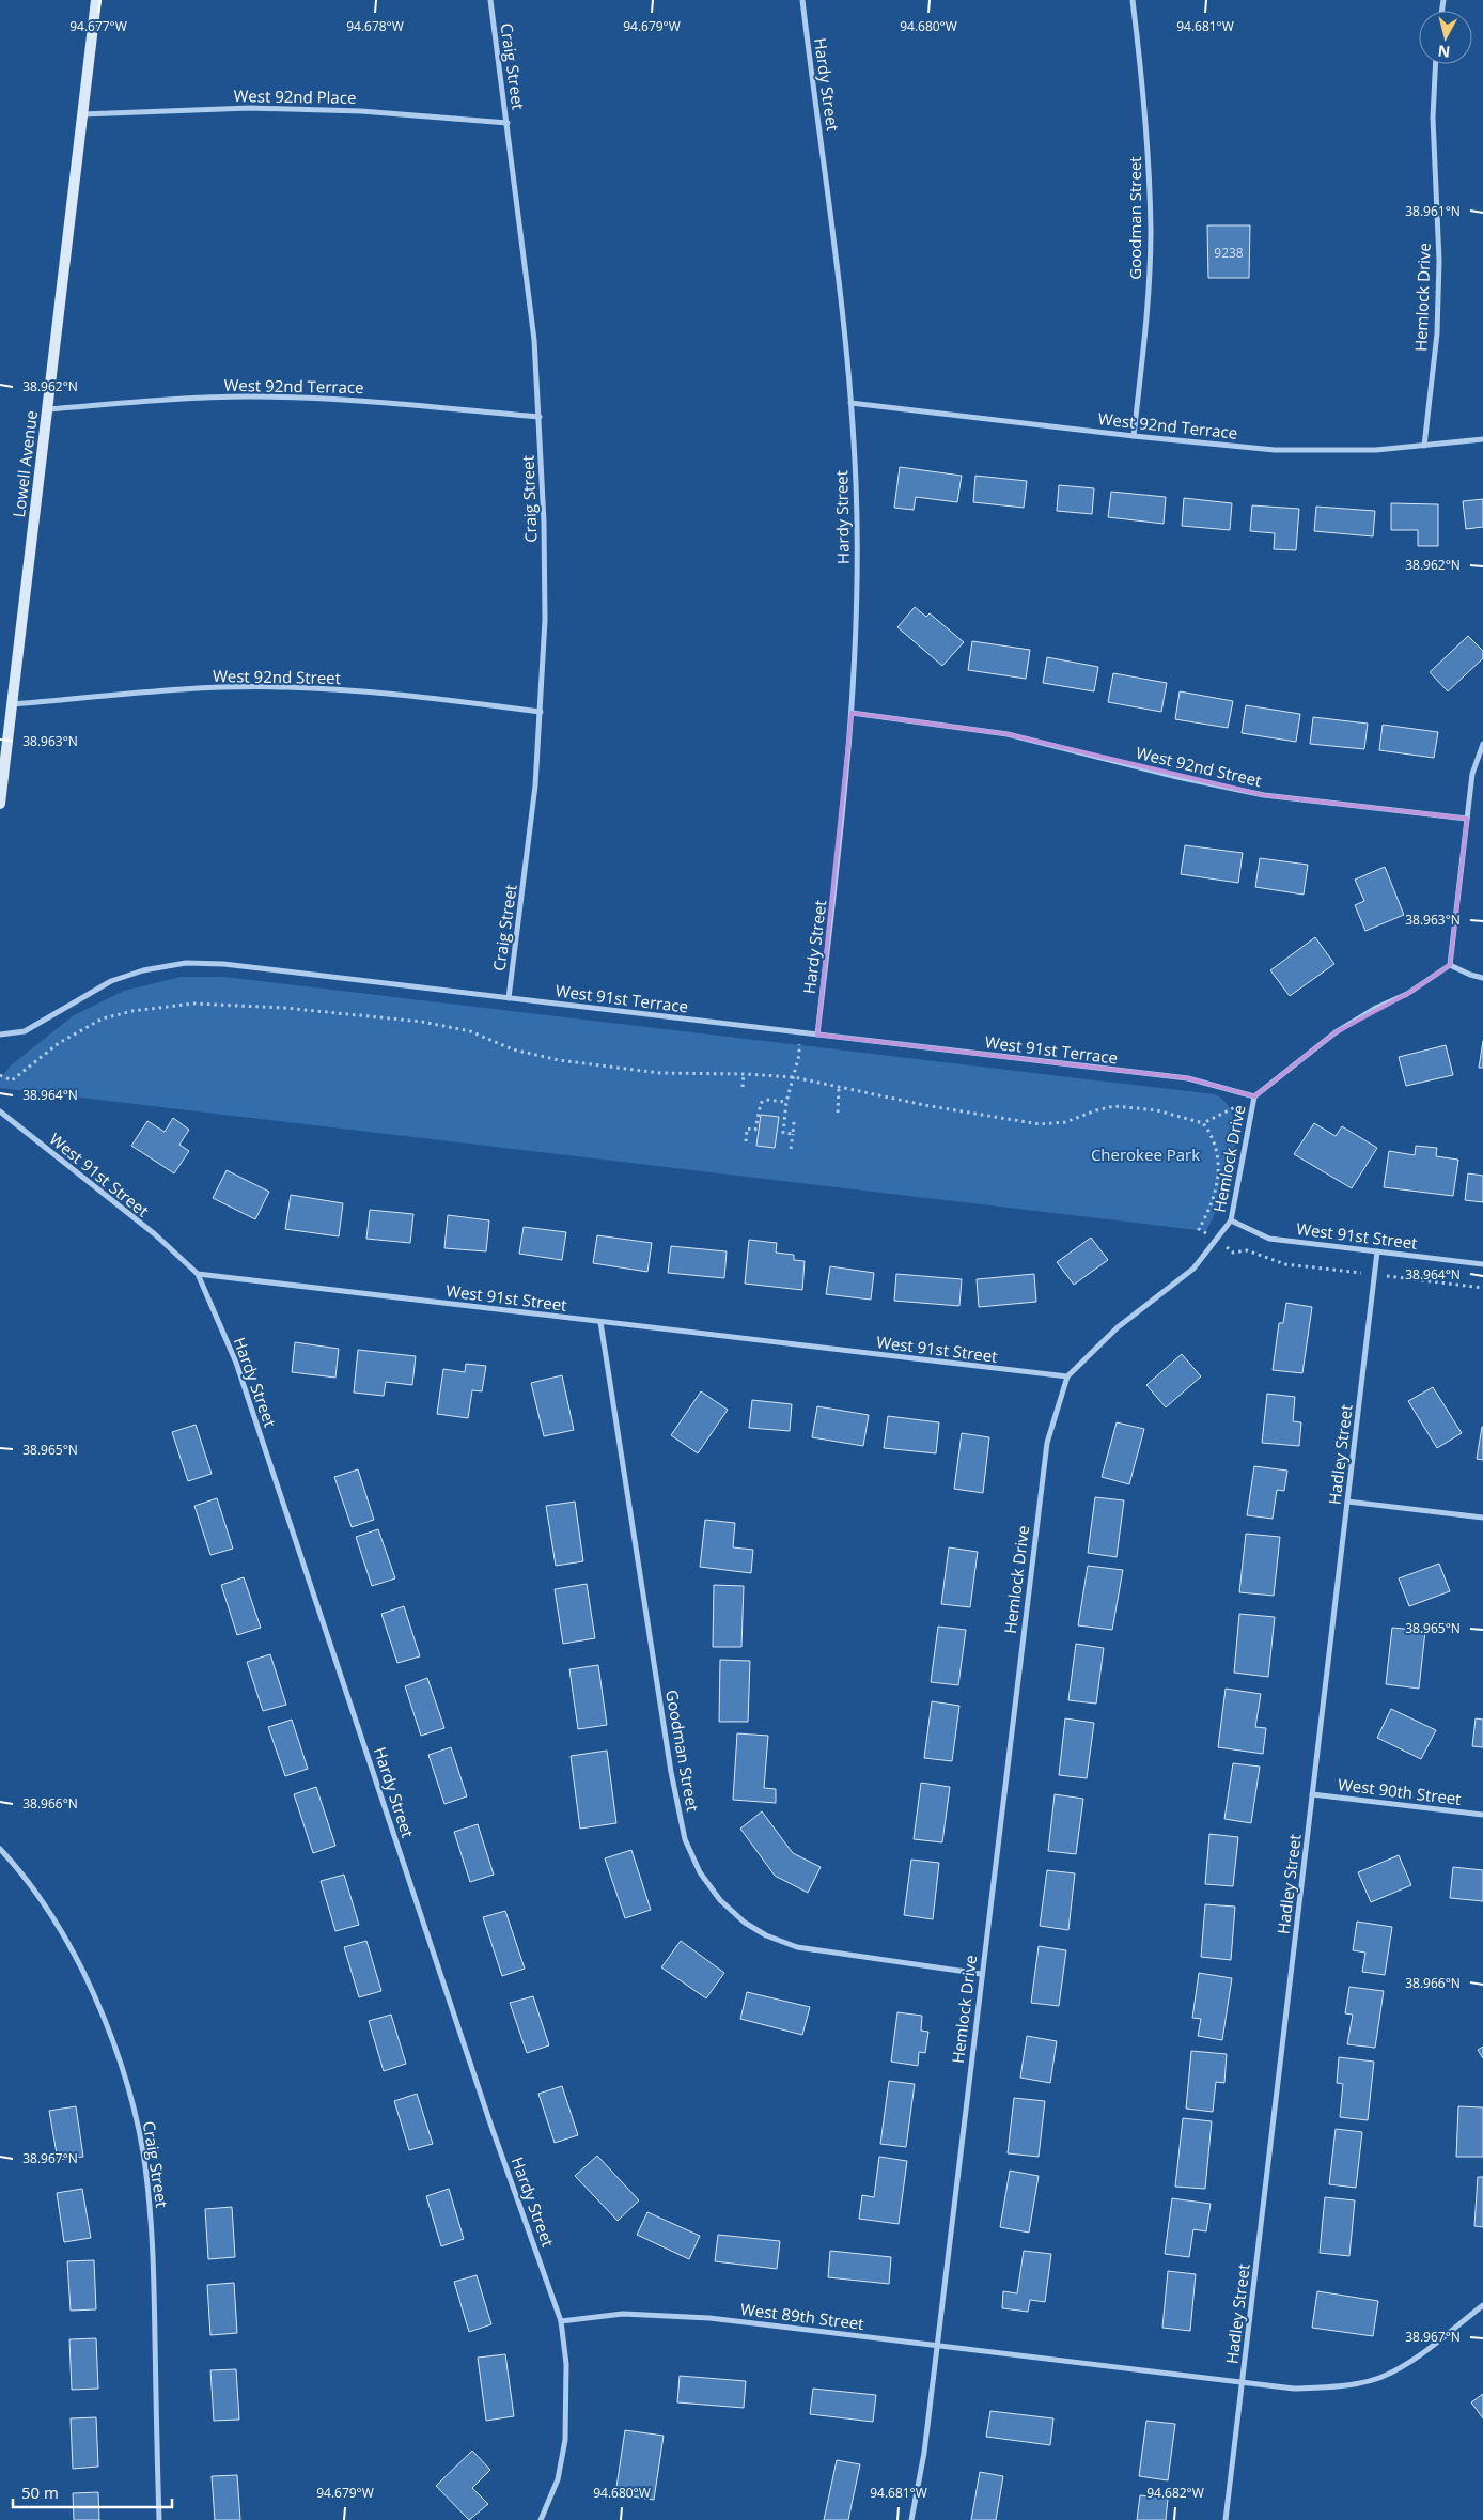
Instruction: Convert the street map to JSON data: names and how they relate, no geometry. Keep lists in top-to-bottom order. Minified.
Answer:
{"streets":{"street":["Craig Street","Hardy Street","West 92nd Place","Goodman Street","Hemlock Drive","West 92nd Terrace","Lowell Avenue","West 92nd Street","West 91st Terrace","West 91st Street","Hadley Street","West 90th Street","West 89th Street"]},"crossings":[["Craig Street","West 92nd Place"],["Craig Street","West 92nd Terrace"],["Craig Street","West 92nd Street"],["Craig Street","West 91st Terrace"],["Hardy Street","West 92nd Terrace"],["Hardy Street","West 92nd Street"],["Hardy Street","West 91st Terrace"],["Hardy Street","West 91st Street"],["Hardy Street","West 89th Street"],["West 92nd Place","Lowell Avenue"],["Goodman Street","Hemlock Drive"],["Goodman Street","West 92nd Terrace"],["Goodman Street","West 91st Street"],["Hemlock Drive","West 92nd Terrace"],["Hemlock Drive","West 91st Terrace"],["Hemlock Drive","West 91st Street"],["Hemlock Drive","West 89th Street"],["West 92nd Terrace","Lowell Avenue"],["Lowell Avenue","West 92nd Street"],["West 91st Street","Hadley Street"],["Hadley Street","West 90th Street"],["Hadley Street","West 89th Street"]],"parks":["Cherokee Park"],"house_numbers":["9238"],"scale_bar":"50 m","north":"bottom","coordinates":["94.677°W","94.678°W","94.679°W","94.680°W","94.681°W","38.961°N","38.962°N","38.963°N","38.964°N","38.965°N","38.966°N","38.967°N","94.682°W"]}
